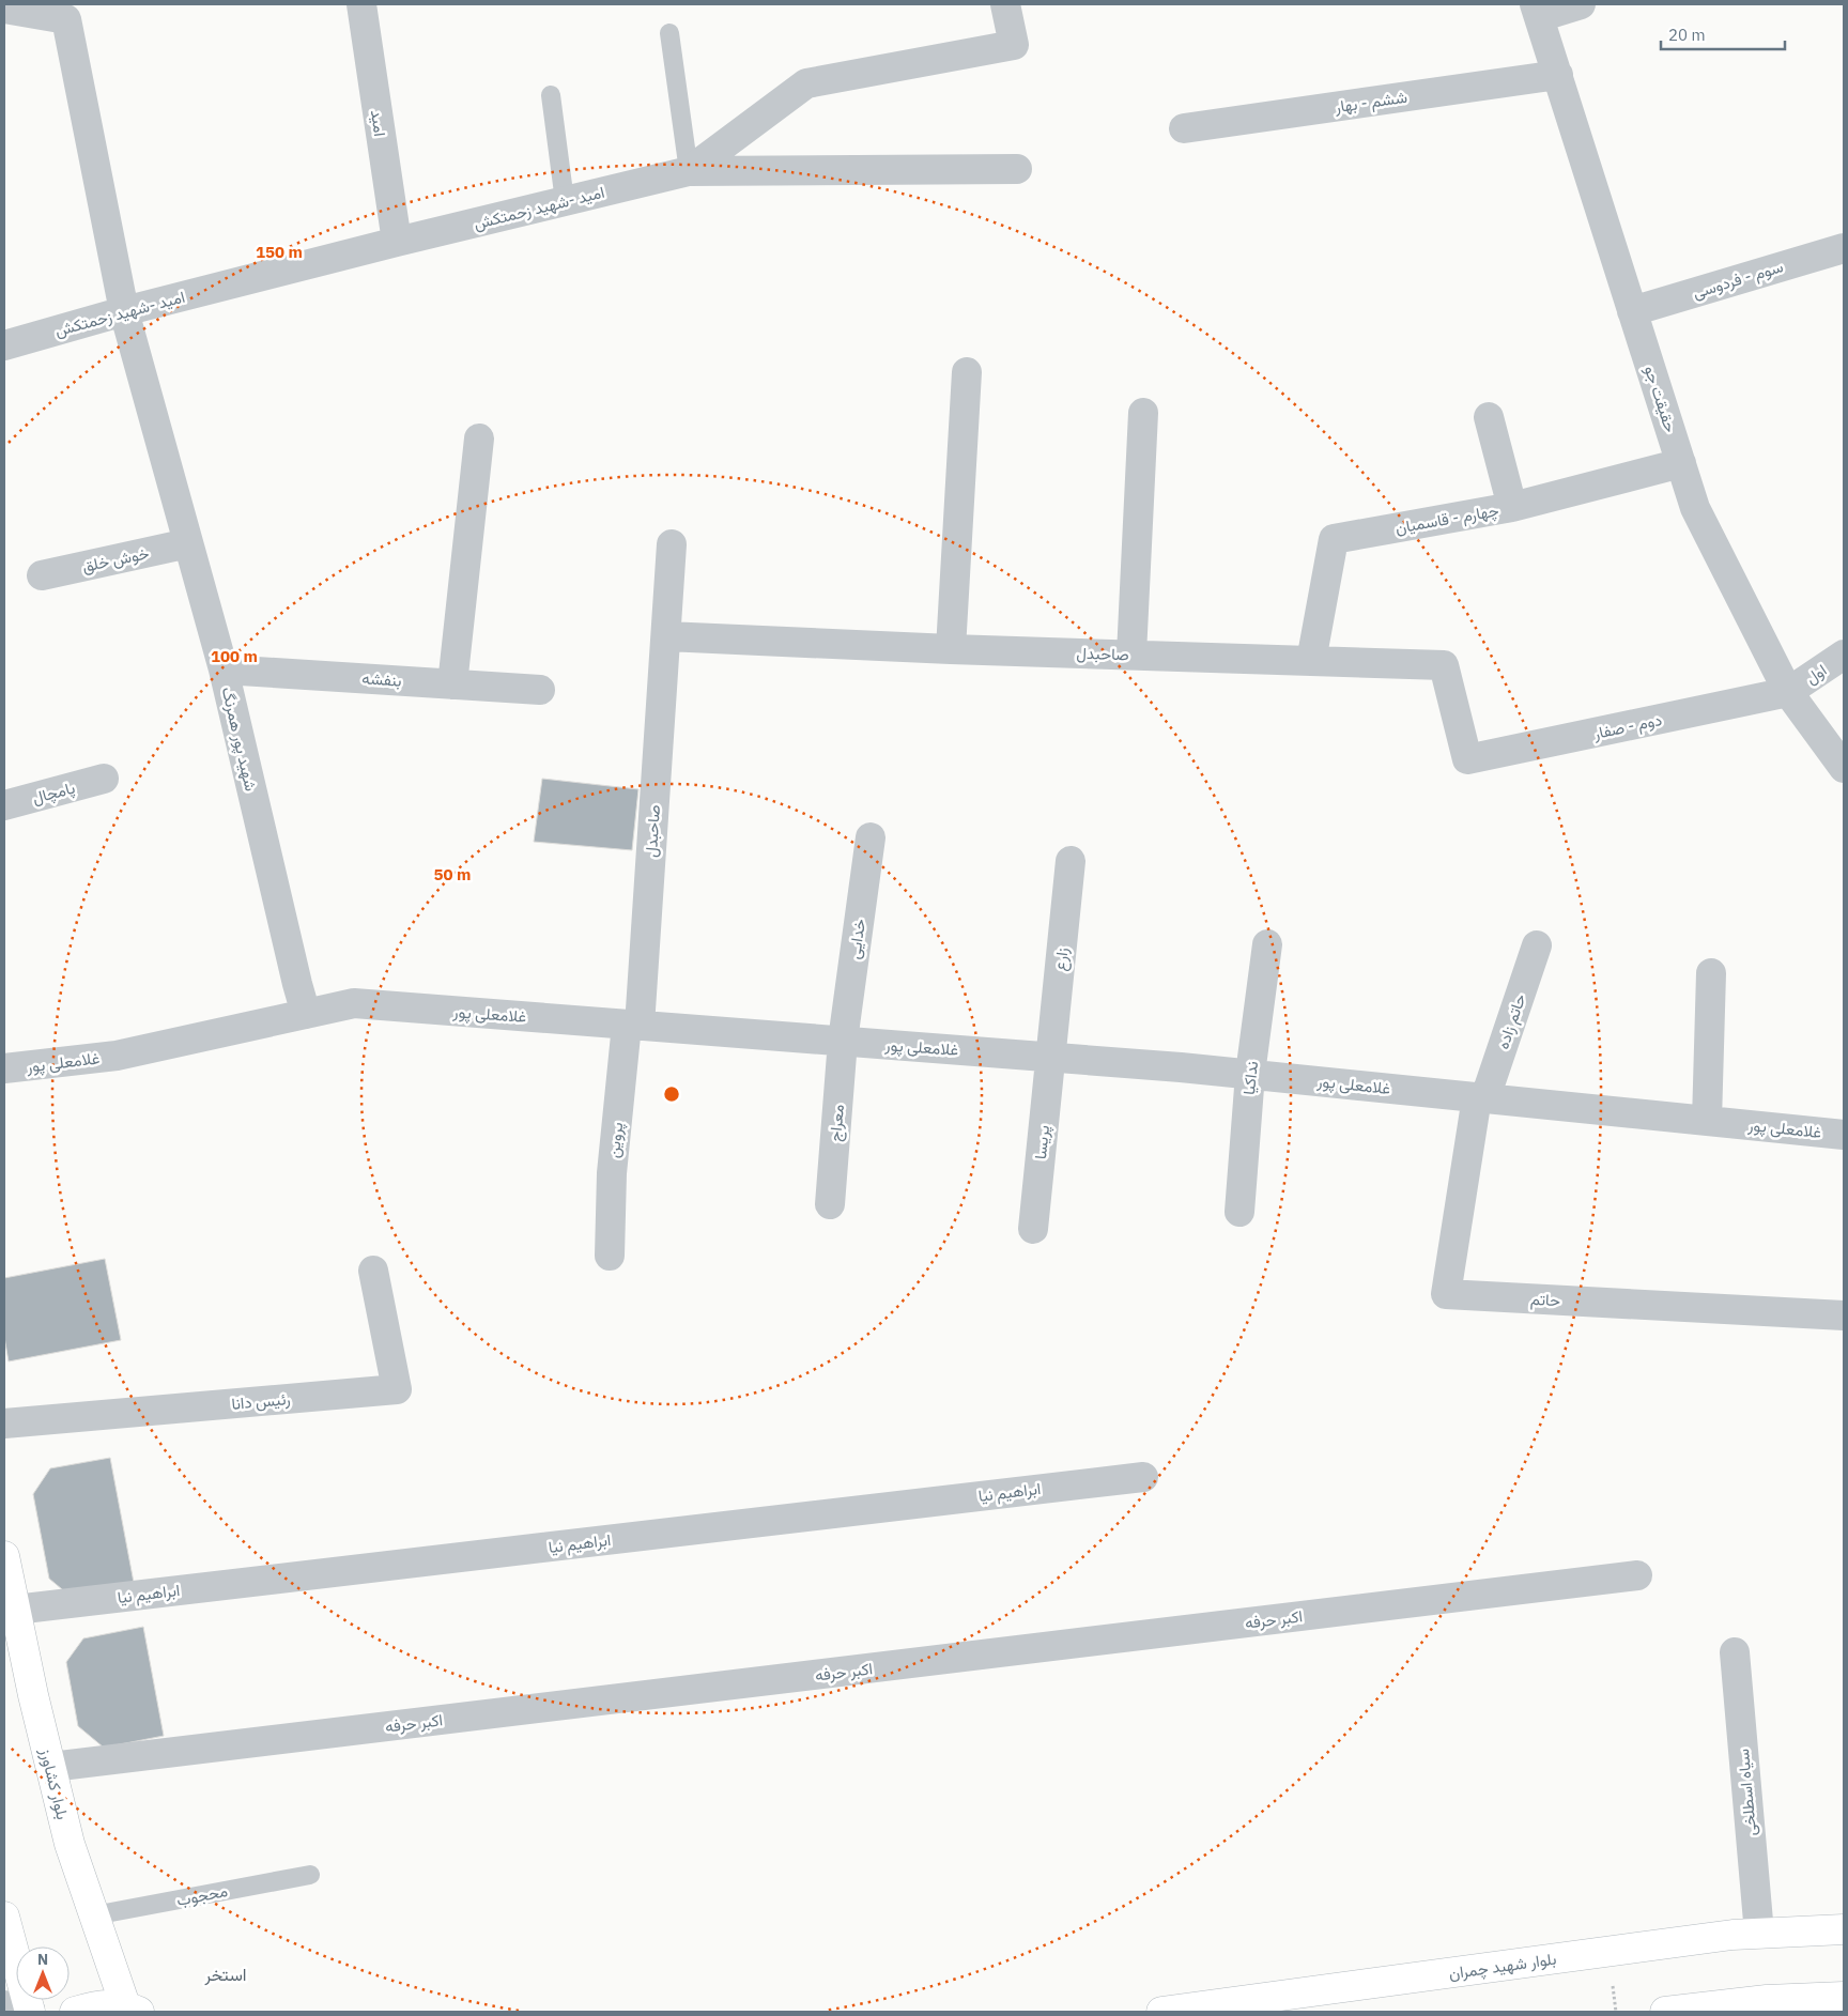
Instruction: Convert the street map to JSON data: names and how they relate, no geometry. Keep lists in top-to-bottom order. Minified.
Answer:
{"streets":{"main road":["بلوار کشاورز","بلوار شهید چمران"],"street":["ششم - بهار","امید","امید -شهید زحمتکش","سوم - فردوسی","حقیقت جو","چهارم - قاسمیان","خوش خلق","صاحبدل","اول","بنفشه","دوم - صفار","شهید پور همرنگ","پامچال","خدایی","زارع","غلامعلی پور","حاتم زاده","نداکیا","معراج","پروین","پریسا","حاتم","رئیس دانا","ابراهیم نیا","اکبر حرفه","سیاه اسطلخی"],"lane":["محجوب"]},"crossings":[["ششم - بهار","حقیقت جو"],["امید","امید -شهید زحمتکش"],["امید -شهید زحمتکش","شهید پور همرنگ"],["سوم - فردوسی","حقیقت جو"],["حقیقت جو","چهارم - قاسمیان"],["حقیقت جو","اول"],["حقیقت جو","دوم - صفار"],["چهارم - قاسمیان","صاحبدل"],["خوش خلق","شهید پور همرنگ"],["صاحبدل","دوم - صفار"],["صاحبدل","غلامعلی پور"],["صاحبدل","پروین"],["اول","دوم - صفار"],["بنفشه","شهید پور همرنگ"],["شهید پور همرنگ","غلامعلی پور"],["خدایی","غلامعلی پور"],["خدایی","معراج"],["زارع","غلامعلی پور"],["زارع","پریسا"],["غلامعلی پور","حاتم زاده"],["غلامعلی پور","نداکیا"],["غلامعلی پور","معراج"],["غلامعلی پور","پروین"],["غلامعلی پور","پریسا"],["غلامعلی پور","حاتم"],["حاتم زاده","حاتم"],["ابراهیم نیا","بلوار کشاورز"],["اکبر حرفه","بلوار کشاورز"],["بلوار کشاورز","محجوب"],["سیاه اسطلخی","بلوار شهید چمران"]],"districts":["استخر"],"scale_bar":"20 m","north":"top","rings":["150 m","100 m","50 m"]}
